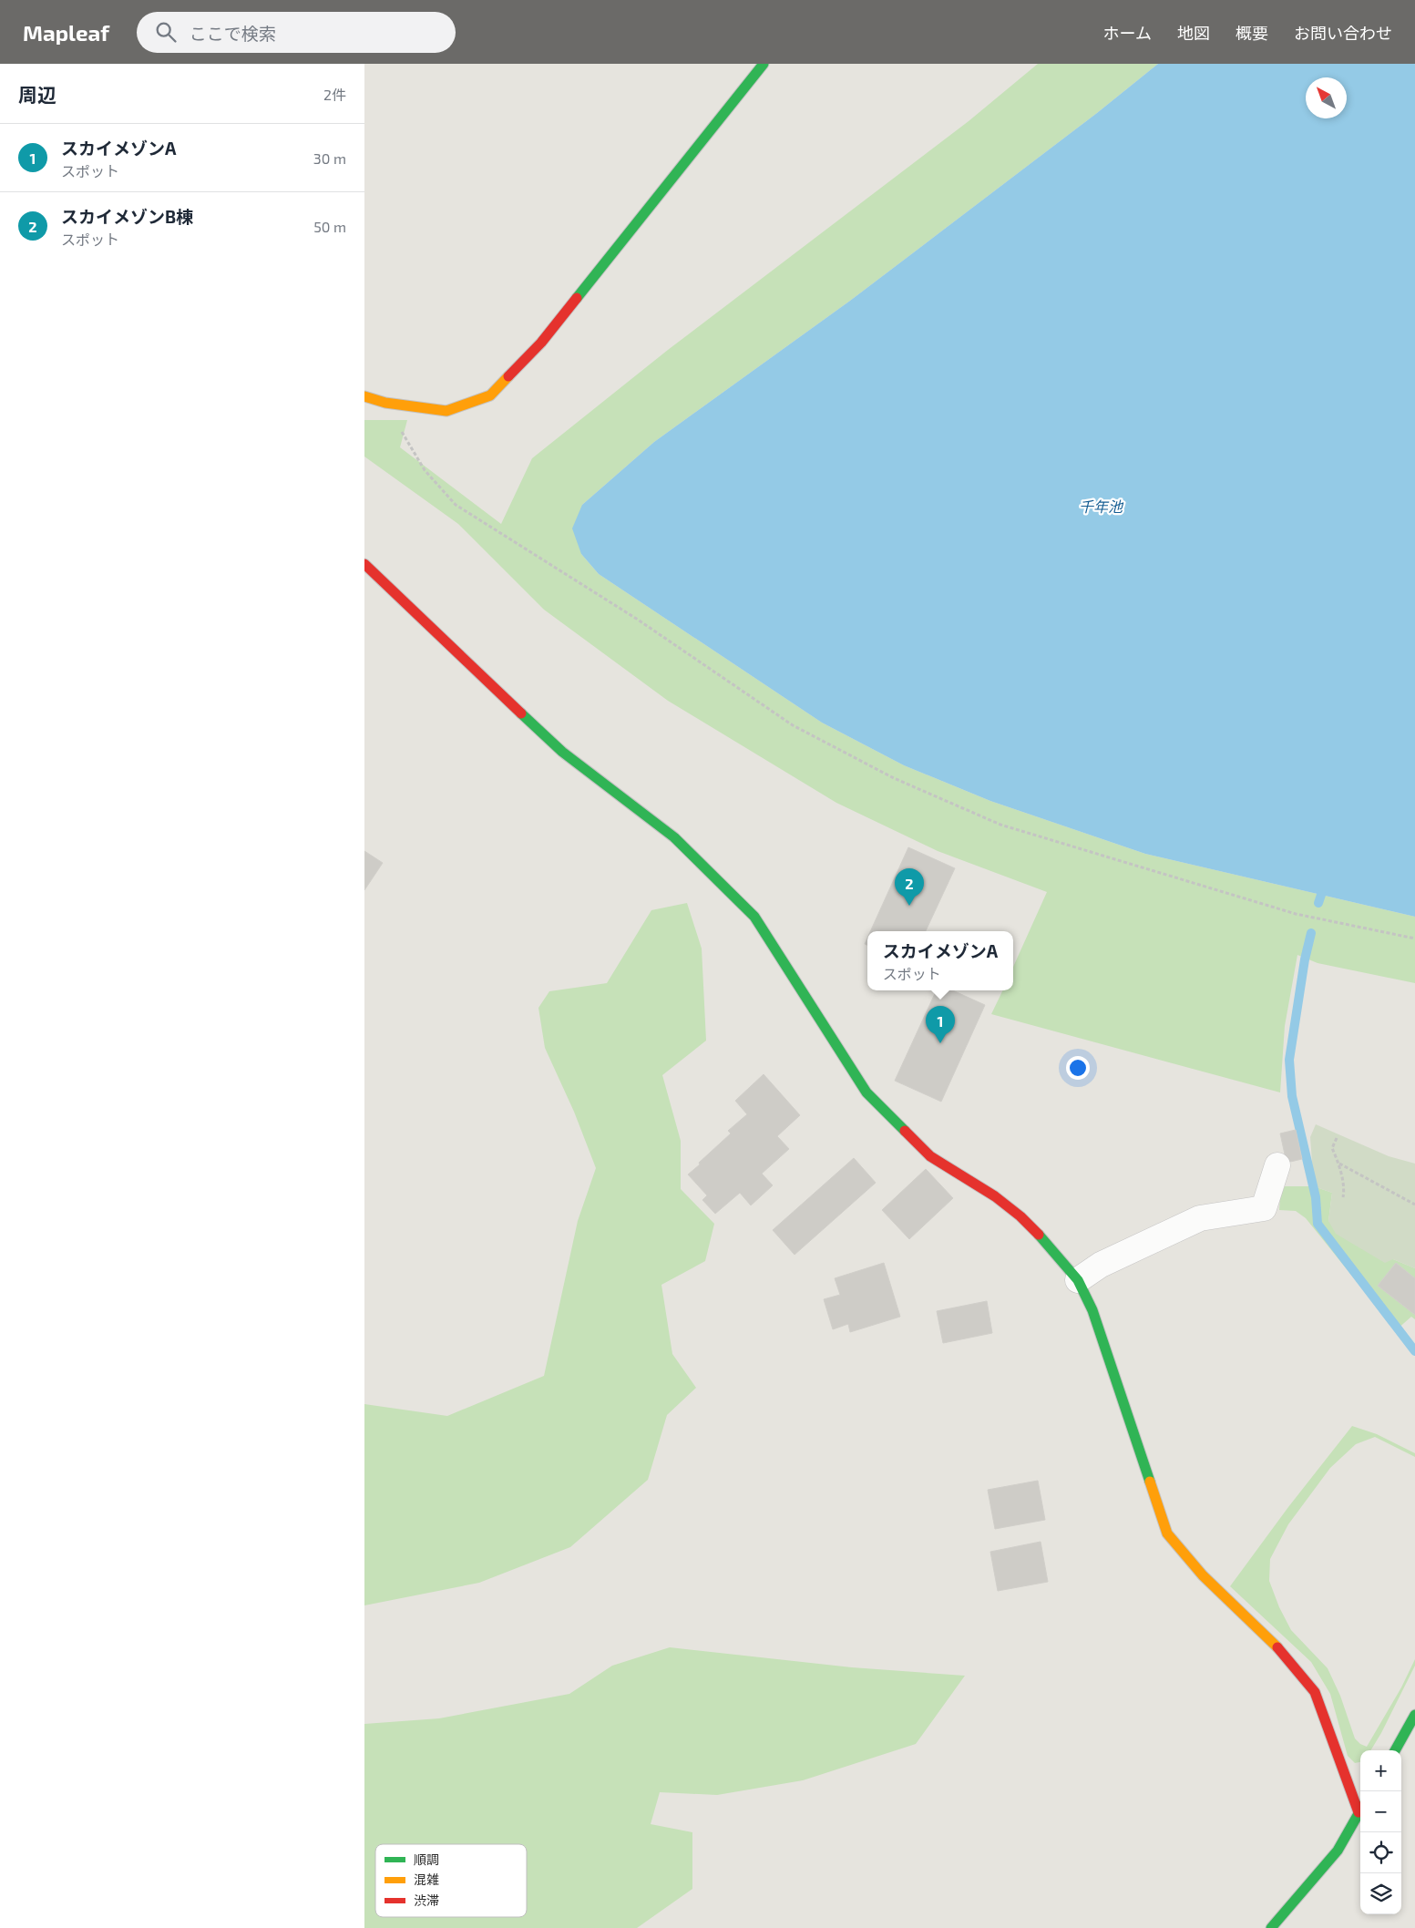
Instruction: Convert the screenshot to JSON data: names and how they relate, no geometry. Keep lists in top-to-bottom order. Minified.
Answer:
{"water":["千年池"],"legend":["順調","混雑","渋滞"],"north":"top left","page":{"header":"Mapleaf","search":"ここで検索","nav":["ホーム","地図","概要","お問い合わせ"],"heading":["周辺","2件"],"list":[{"mark":"1","name":"スカイメゾンA","note":"スポット","value":"30 m"},{"mark":"2","name":"スカイメゾンB棟","note":"スポット","value":"50 m"}],"pins":["2","1"],"popup":["スカイメゾンA","スポット"],"map_buttons":["+","−"]}}
